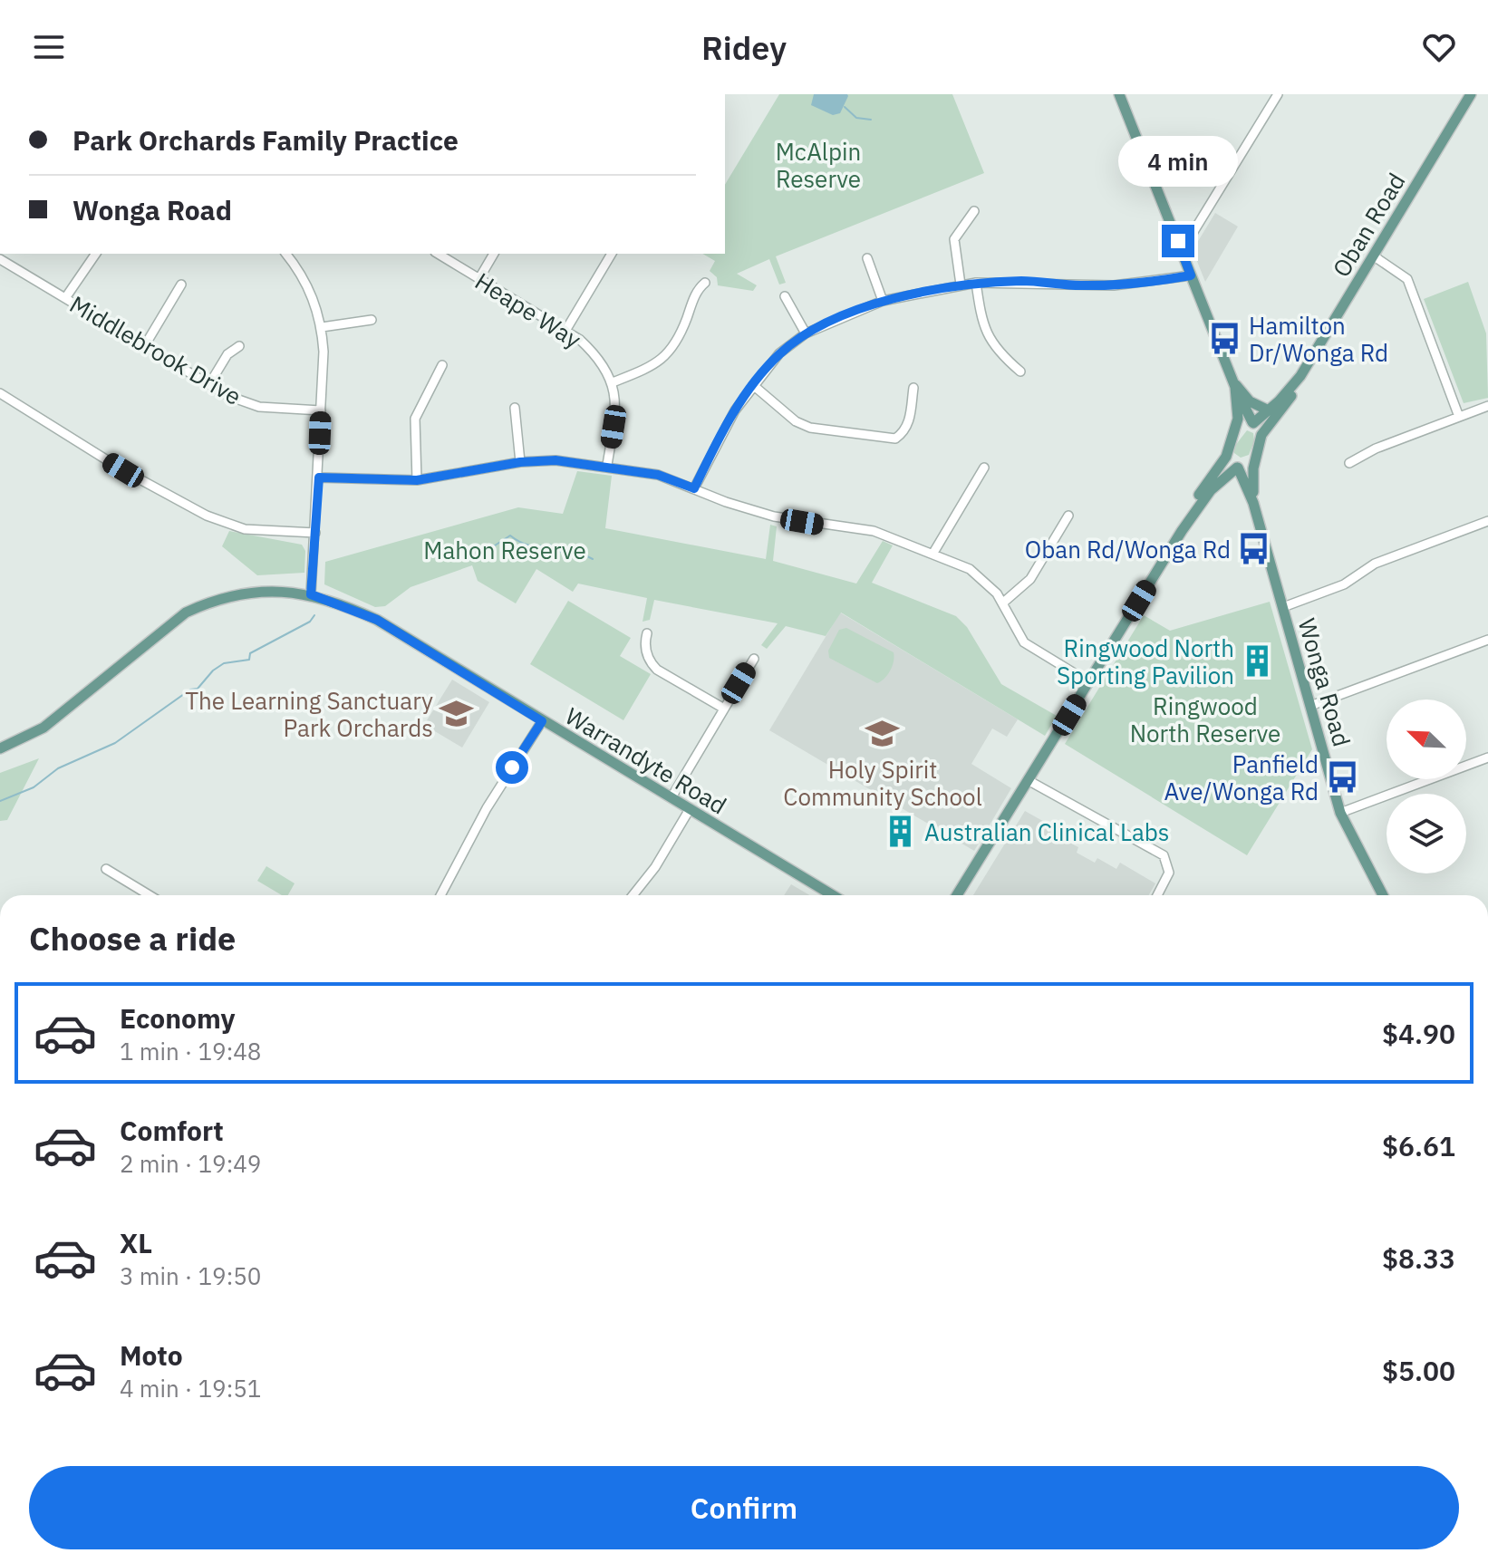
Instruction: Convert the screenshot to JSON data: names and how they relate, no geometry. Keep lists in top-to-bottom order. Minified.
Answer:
{"streets":{"main road":["Oban Road","Wonga Road","Warrandyte Road"],"street":["Heape Way","Middlebrook Drive"]},"crossings":[["Oban Road","Wonga Road"]],"parks":["McAlpin Reserve","Mahon Reserve","Ringwood North Reserve"],"places":{"bus stop":["Hamilton Dr/Wonga Rd","Oban Rd/Wonga Rd","Panfield Ave/Wonga Rd"],"building":["Ringwood North Sporting Pavilion","Australian Clinical Labs"],"school or university":["The Learning Sanctuary Park Orchards","Holy Spirit Community School"]},"north":"top left","page":{"header":"Ridey","banner":["Park Orchards Family Practice","Wonga Road"],"bubble":"4 min","heading":"Choose a ride","list":[{"name":"Economy","note":"1 min · 19:48","value":"$4.90"},{"name":"Comfort","note":"2 min · 19:49","value":"$6.61"},{"name":"XL","note":"3 min · 19:50","value":"$8.33"},{"name":"Moto","note":"4 min · 19:51","value":"$5.00"}],"buttons":"Confirm"}}
